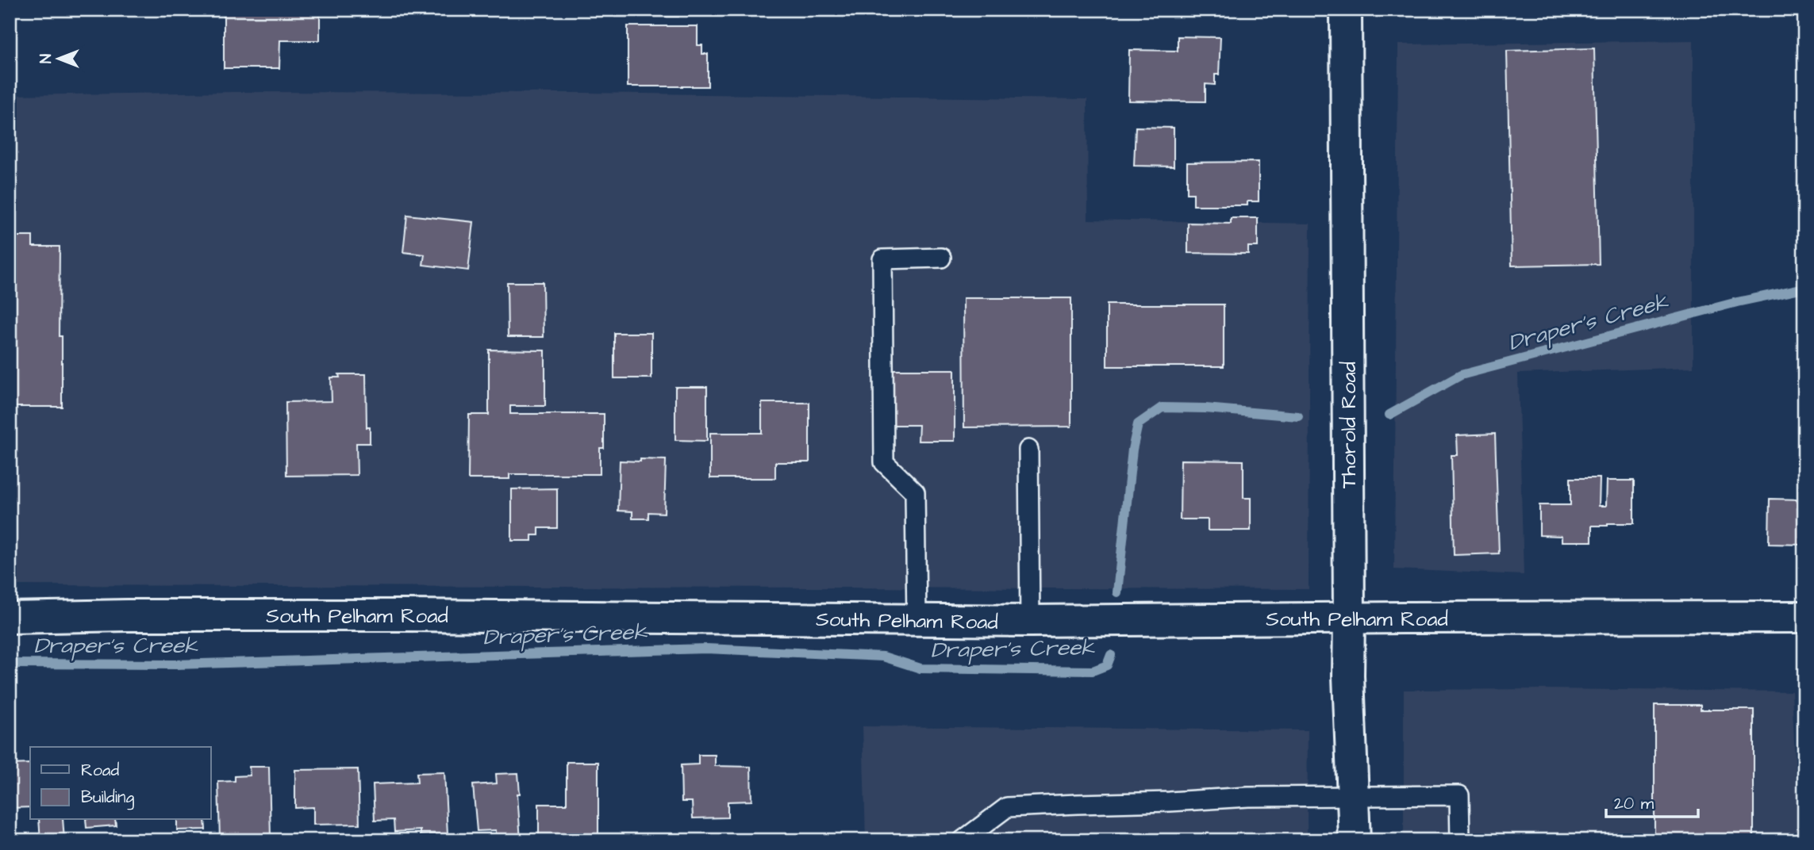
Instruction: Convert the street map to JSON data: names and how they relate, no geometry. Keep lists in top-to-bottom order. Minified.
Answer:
{"streets":{"main road":["Thorold Road","South Pelham Road"]},"crossings":[["Thorold Road","South Pelham Road"]],"water":["Draper's Creek"],"legend":["Road","Building"],"scale_bar":"20 m","north":"left"}
